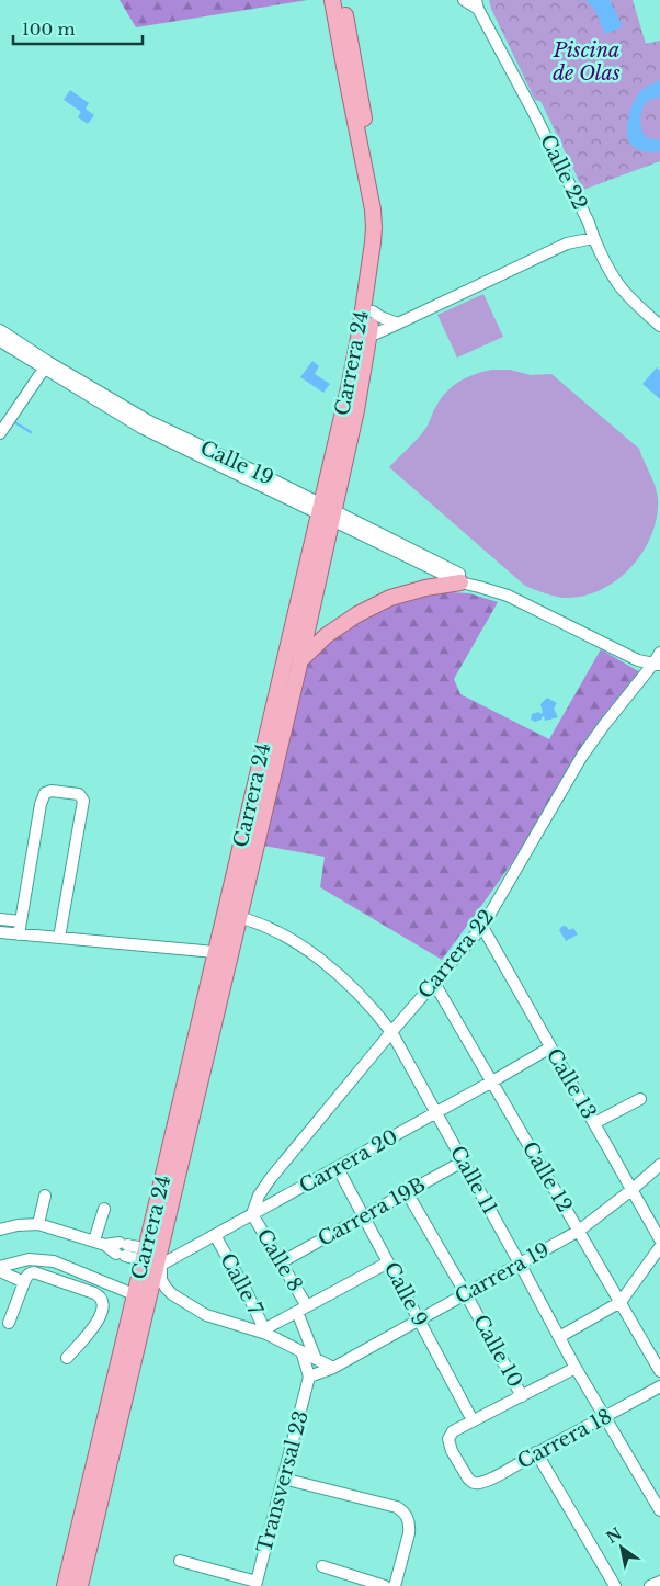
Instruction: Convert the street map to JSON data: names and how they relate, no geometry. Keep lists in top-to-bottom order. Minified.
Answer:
{"streets":{"main road":["Carrera 24"],"street":["Calle 22","Calle 19","Carrera 22","Calle 13","Carrera 20","Calle 12","Calle 11","Carrera 19B","Calle 8","Carrera 19","Calle 7","Calle 9","Calle 10","Carrera 18","Transversal 23"]},"crossings":[["Carrera 24","Calle 19"],["Carrera 24","Carrera 20"],["Carrera 24","Calle 11"],["Calle 19","Carrera 22"],["Carrera 22","Calle 13"],["Carrera 22","Carrera 20"],["Carrera 22","Calle 12"],["Carrera 22","Calle 11"],["Carrera 22","Calle 8"],["Calle 13","Carrera 20"],["Calle 13","Carrera 19"],["Carrera 20","Calle 12"],["Carrera 20","Calle 11"],["Carrera 20","Calle 8"],["Carrera 20","Calle 7"],["Carrera 20","Calle 9"],["Calle 12","Carrera 19"],["Calle 11","Carrera 19B"],["Calle 11","Carrera 19"],["Calle 11","Carrera 18"],["Carrera 19B","Calle 8"],["Carrera 19B","Calle 9"],["Carrera 19B","Calle 10"],["Carrera 19","Calle 9"],["Carrera 19","Calle 10"],["Calle 9","Carrera 18"]],"parks":["Piscina de Olas"],"scale_bar":"100 m","north":"top left"}
